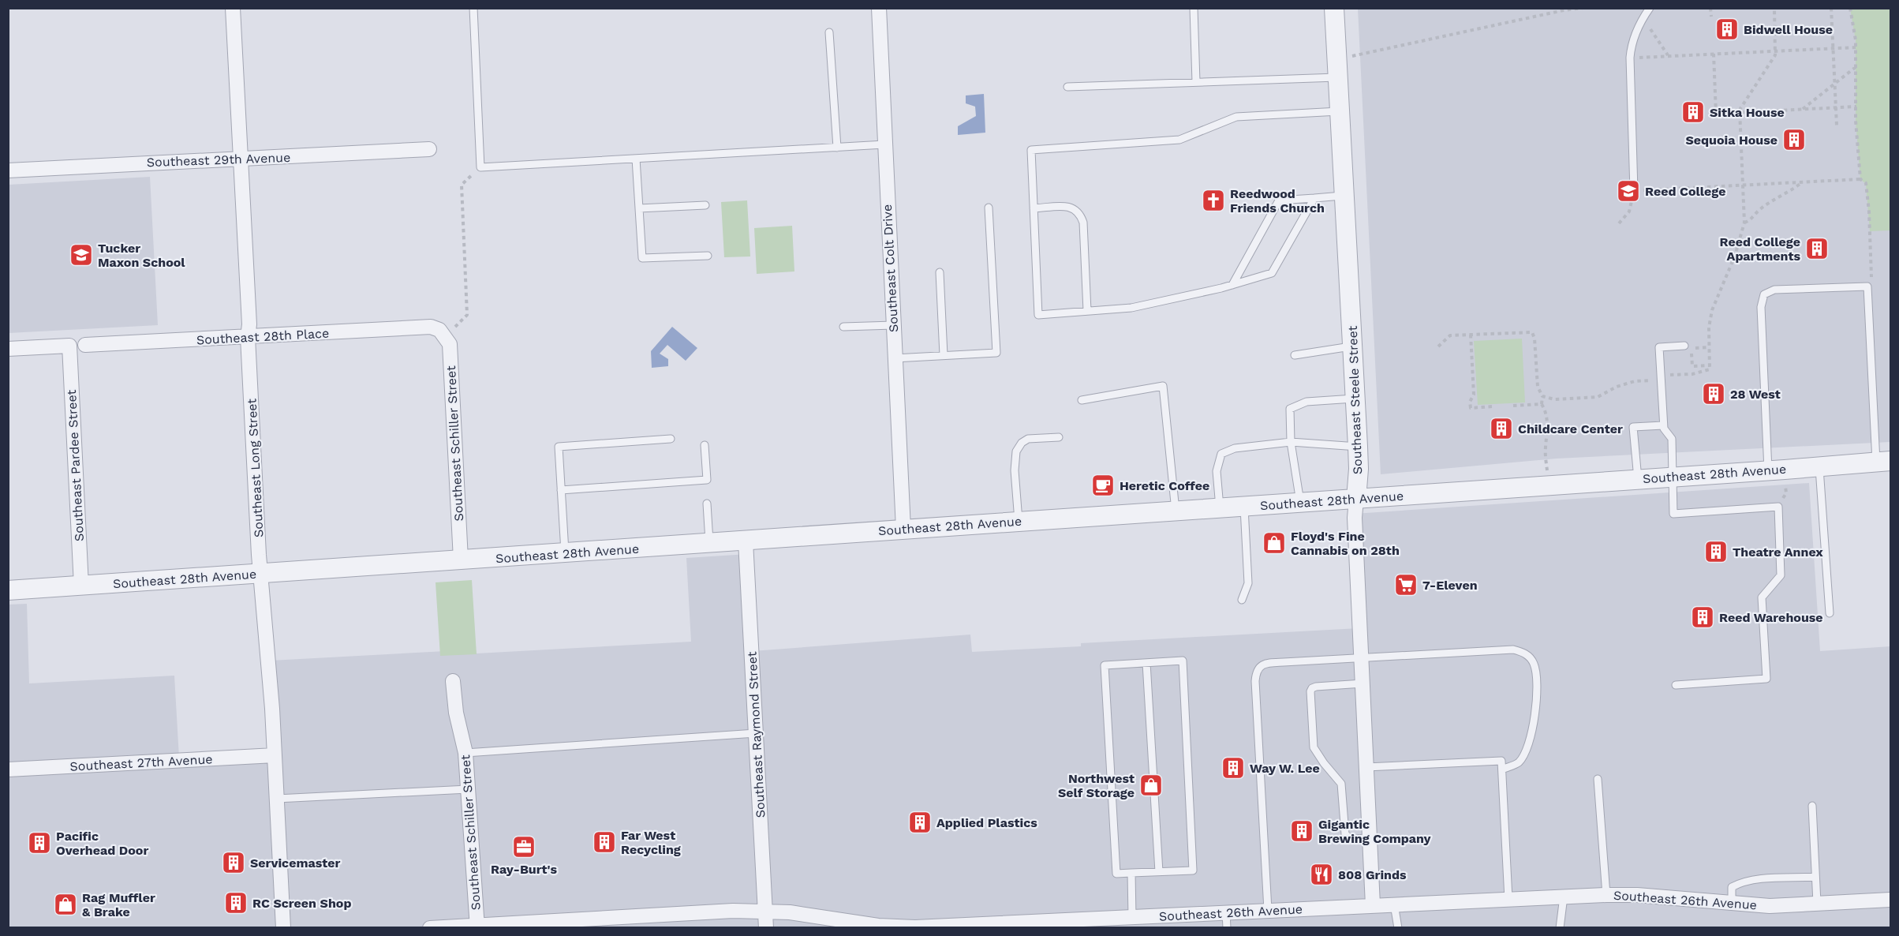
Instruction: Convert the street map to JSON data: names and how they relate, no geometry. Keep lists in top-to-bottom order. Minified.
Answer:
{"streets":{"street":["Southeast 29th Avenue","Southeast Colt Drive","Southeast 28th Place","Southeast Steele Street","Southeast Schiller Street","Southeast Pardee Street","Southeast Long Street","Southeast 28th Avenue","Southeast Raymond Street","Southeast 27th Avenue","Southeast 26th Avenue"]},"crossings":[["Southeast 29th Avenue","Southeast Long Street"],["Southeast Colt Drive","Southeast 28th Avenue"],["Southeast 28th Place","Southeast Schiller Street"],["Southeast 28th Place","Southeast Long Street"],["Southeast Steele Street","Southeast 28th Avenue"],["Southeast Steele Street","Southeast 26th Avenue"],["Southeast Schiller Street","Southeast 28th Avenue"],["Southeast Schiller Street","Southeast 26th Avenue"],["Southeast Pardee Street","Southeast 28th Avenue"],["Southeast Long Street","Southeast 28th Avenue"],["Southeast Long Street","Southeast 27th Avenue"],["Southeast 28th Avenue","Southeast Raymond Street"],["Southeast Raymond Street","Southeast 26th Avenue"]],"places":{"building":["Bidwell House","Sitka House","Sequoia House","Reed College Apartments","28 West","Childcare Center","Theatre Annex","Reed Warehouse","Way W. Lee","Applied Plastics","Gigantic Brewing Company","Far West Recycling","Pacific Overhead Door","Servicemaster","RC Screen Shop"],"school or university":["Reed College","Tucker Maxon School"],"church":["Reedwood Friends Church"],"cafe":["Heretic Coffee"],"shop":["Floyd's Fine Cannabis on 28th","Northwest Self Storage","Rag Muffler & Brake"],"supermarket":["7-Eleven"],"office":["Ray-Burt's"],"restaurant":["808 Grinds"]}}
